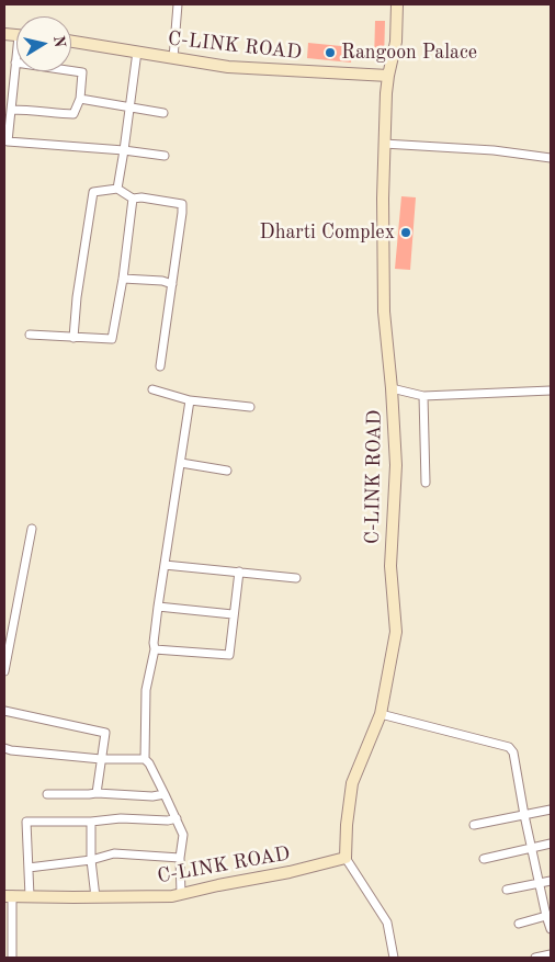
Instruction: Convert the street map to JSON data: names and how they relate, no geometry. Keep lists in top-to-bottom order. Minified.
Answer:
{"streets":{"street":["C-LINK ROAD"]},"places":["Rangoon Palace","Dharti Complex"],"north":"right"}
